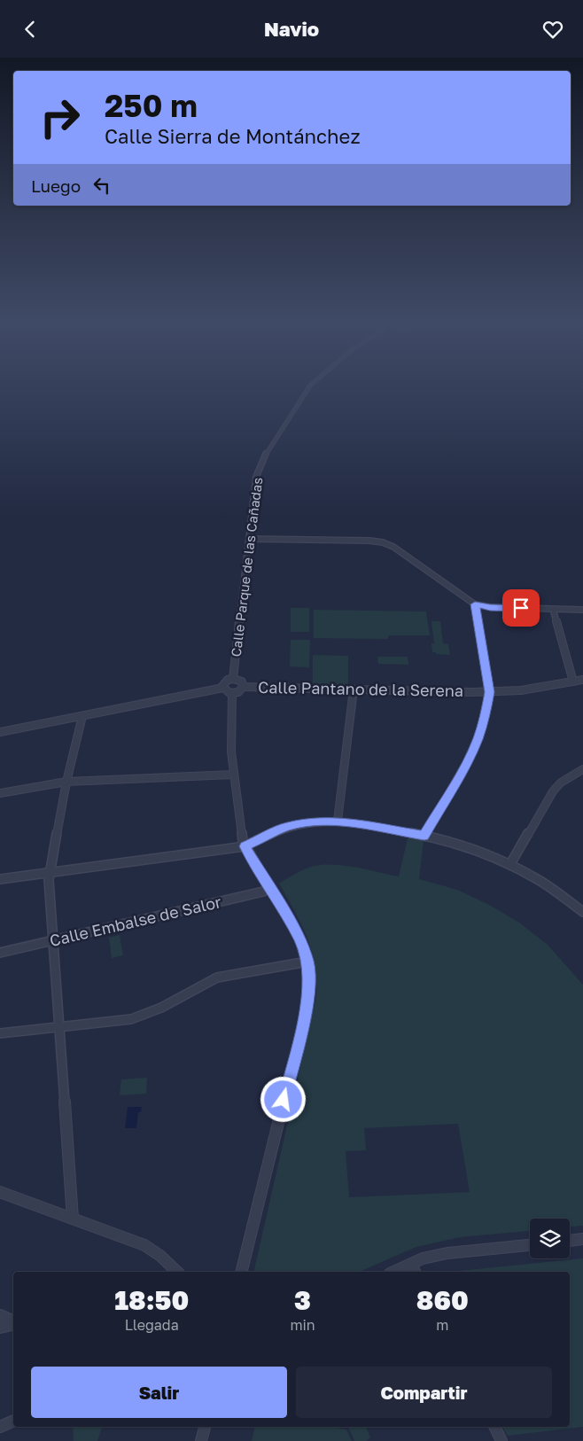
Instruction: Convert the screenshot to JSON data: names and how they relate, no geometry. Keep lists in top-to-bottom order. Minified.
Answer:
{"streets":{"street":["Calle Parque de las Cañadas","Calle Pantano de la Serena","Calle Embalse de Salor"]},"crossings":[["Calle Parque de las Cañadas","Calle Pantano de la Serena"]],"page":{"header":"Navio","turn":["250 m","Calle Sierra de Montánchez"],"then":"Luego","eta":["18:50","Llegada","3","min","860","m"],"buttons":["Salir","Compartir"]}}
